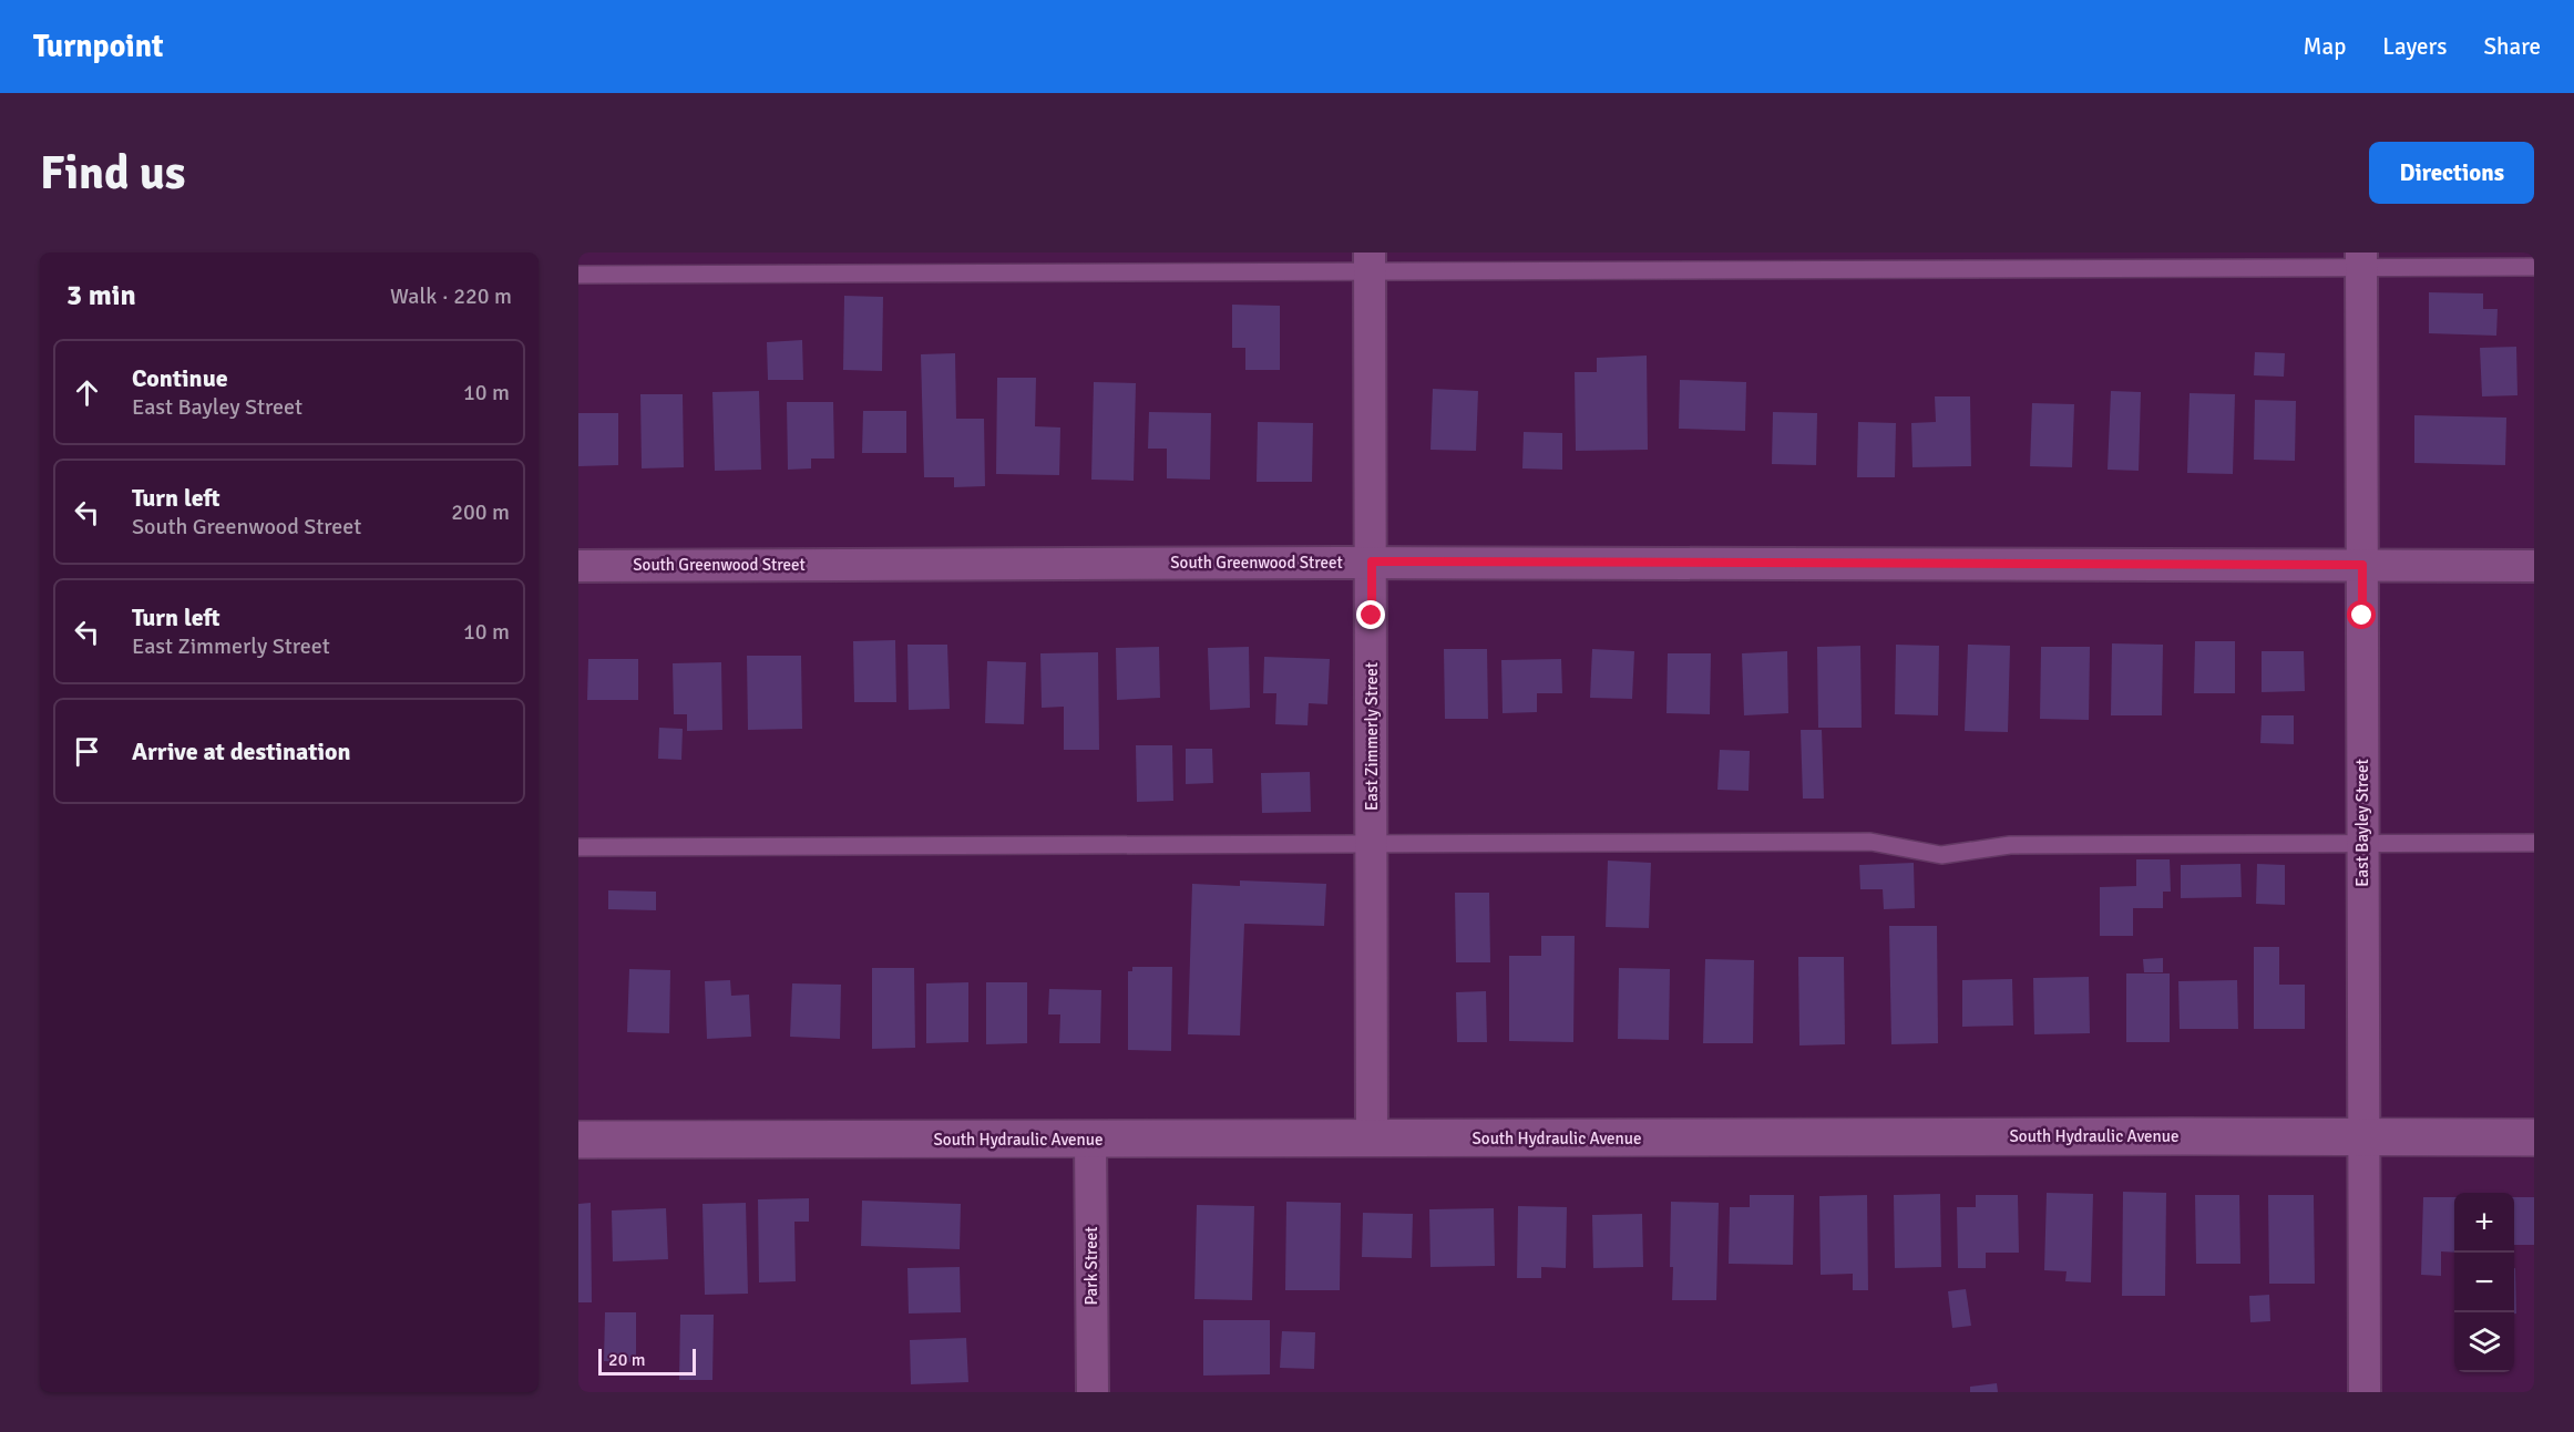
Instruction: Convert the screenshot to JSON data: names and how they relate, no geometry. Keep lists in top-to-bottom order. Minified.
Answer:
{"streets":{"street":["South Greenwood Street","East Zimmerly Street","East Bayley Street","South Hydraulic Avenue","Park Street"]},"crossings":[["South Greenwood Street","East Zimmerly Street"],["South Greenwood Street","East Bayley Street"],["East Zimmerly Street","South Hydraulic Avenue"],["East Bayley Street","South Hydraulic Avenue"],["South Hydraulic Avenue","Park Street"]],"scale_bar":"20 m","page":{"header":"Turnpoint","nav":["Map","Layers","Share"],"buttons":"Directions","title":"Find us","heading":["3 min","Walk · 220 m"],"list":[["Continue","East Bayley Street","10 m"],["Turn left","South Greenwood Street","200 m"],["Turn left","East Zimmerly Street","10 m"],"Arrive at destination"],"map_buttons":["+","−"],"scale":"20 m"}}
